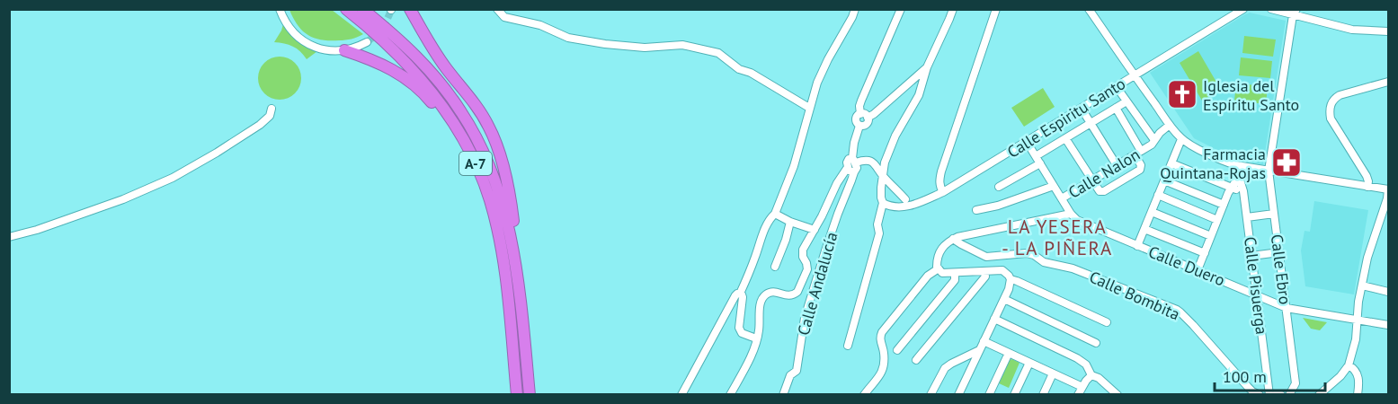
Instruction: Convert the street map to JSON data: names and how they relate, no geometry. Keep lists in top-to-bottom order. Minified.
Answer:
{"streets":{"highway":["A-7"],"street":["Calle Espiritu Santo","Calle Nalon","Calle Duero","Calle Ebro","Calle Andalucía","Calle Pisuerga","Calle Bombita"]},"crossings":[["Calle Espiritu Santo","Calle Duero"],["Calle Nalon","Calle Duero"],["Calle Duero","Calle Ebro"],["Calle Duero","Calle Pisuerga"]],"districts":["LA YESERA - LA PIÑERA"],"places":{"church":["Iglesia del Espíritu Santo"],"pharmacy":["Farmacia Quintana-Rojas"]},"scale_bar":"100 m"}
